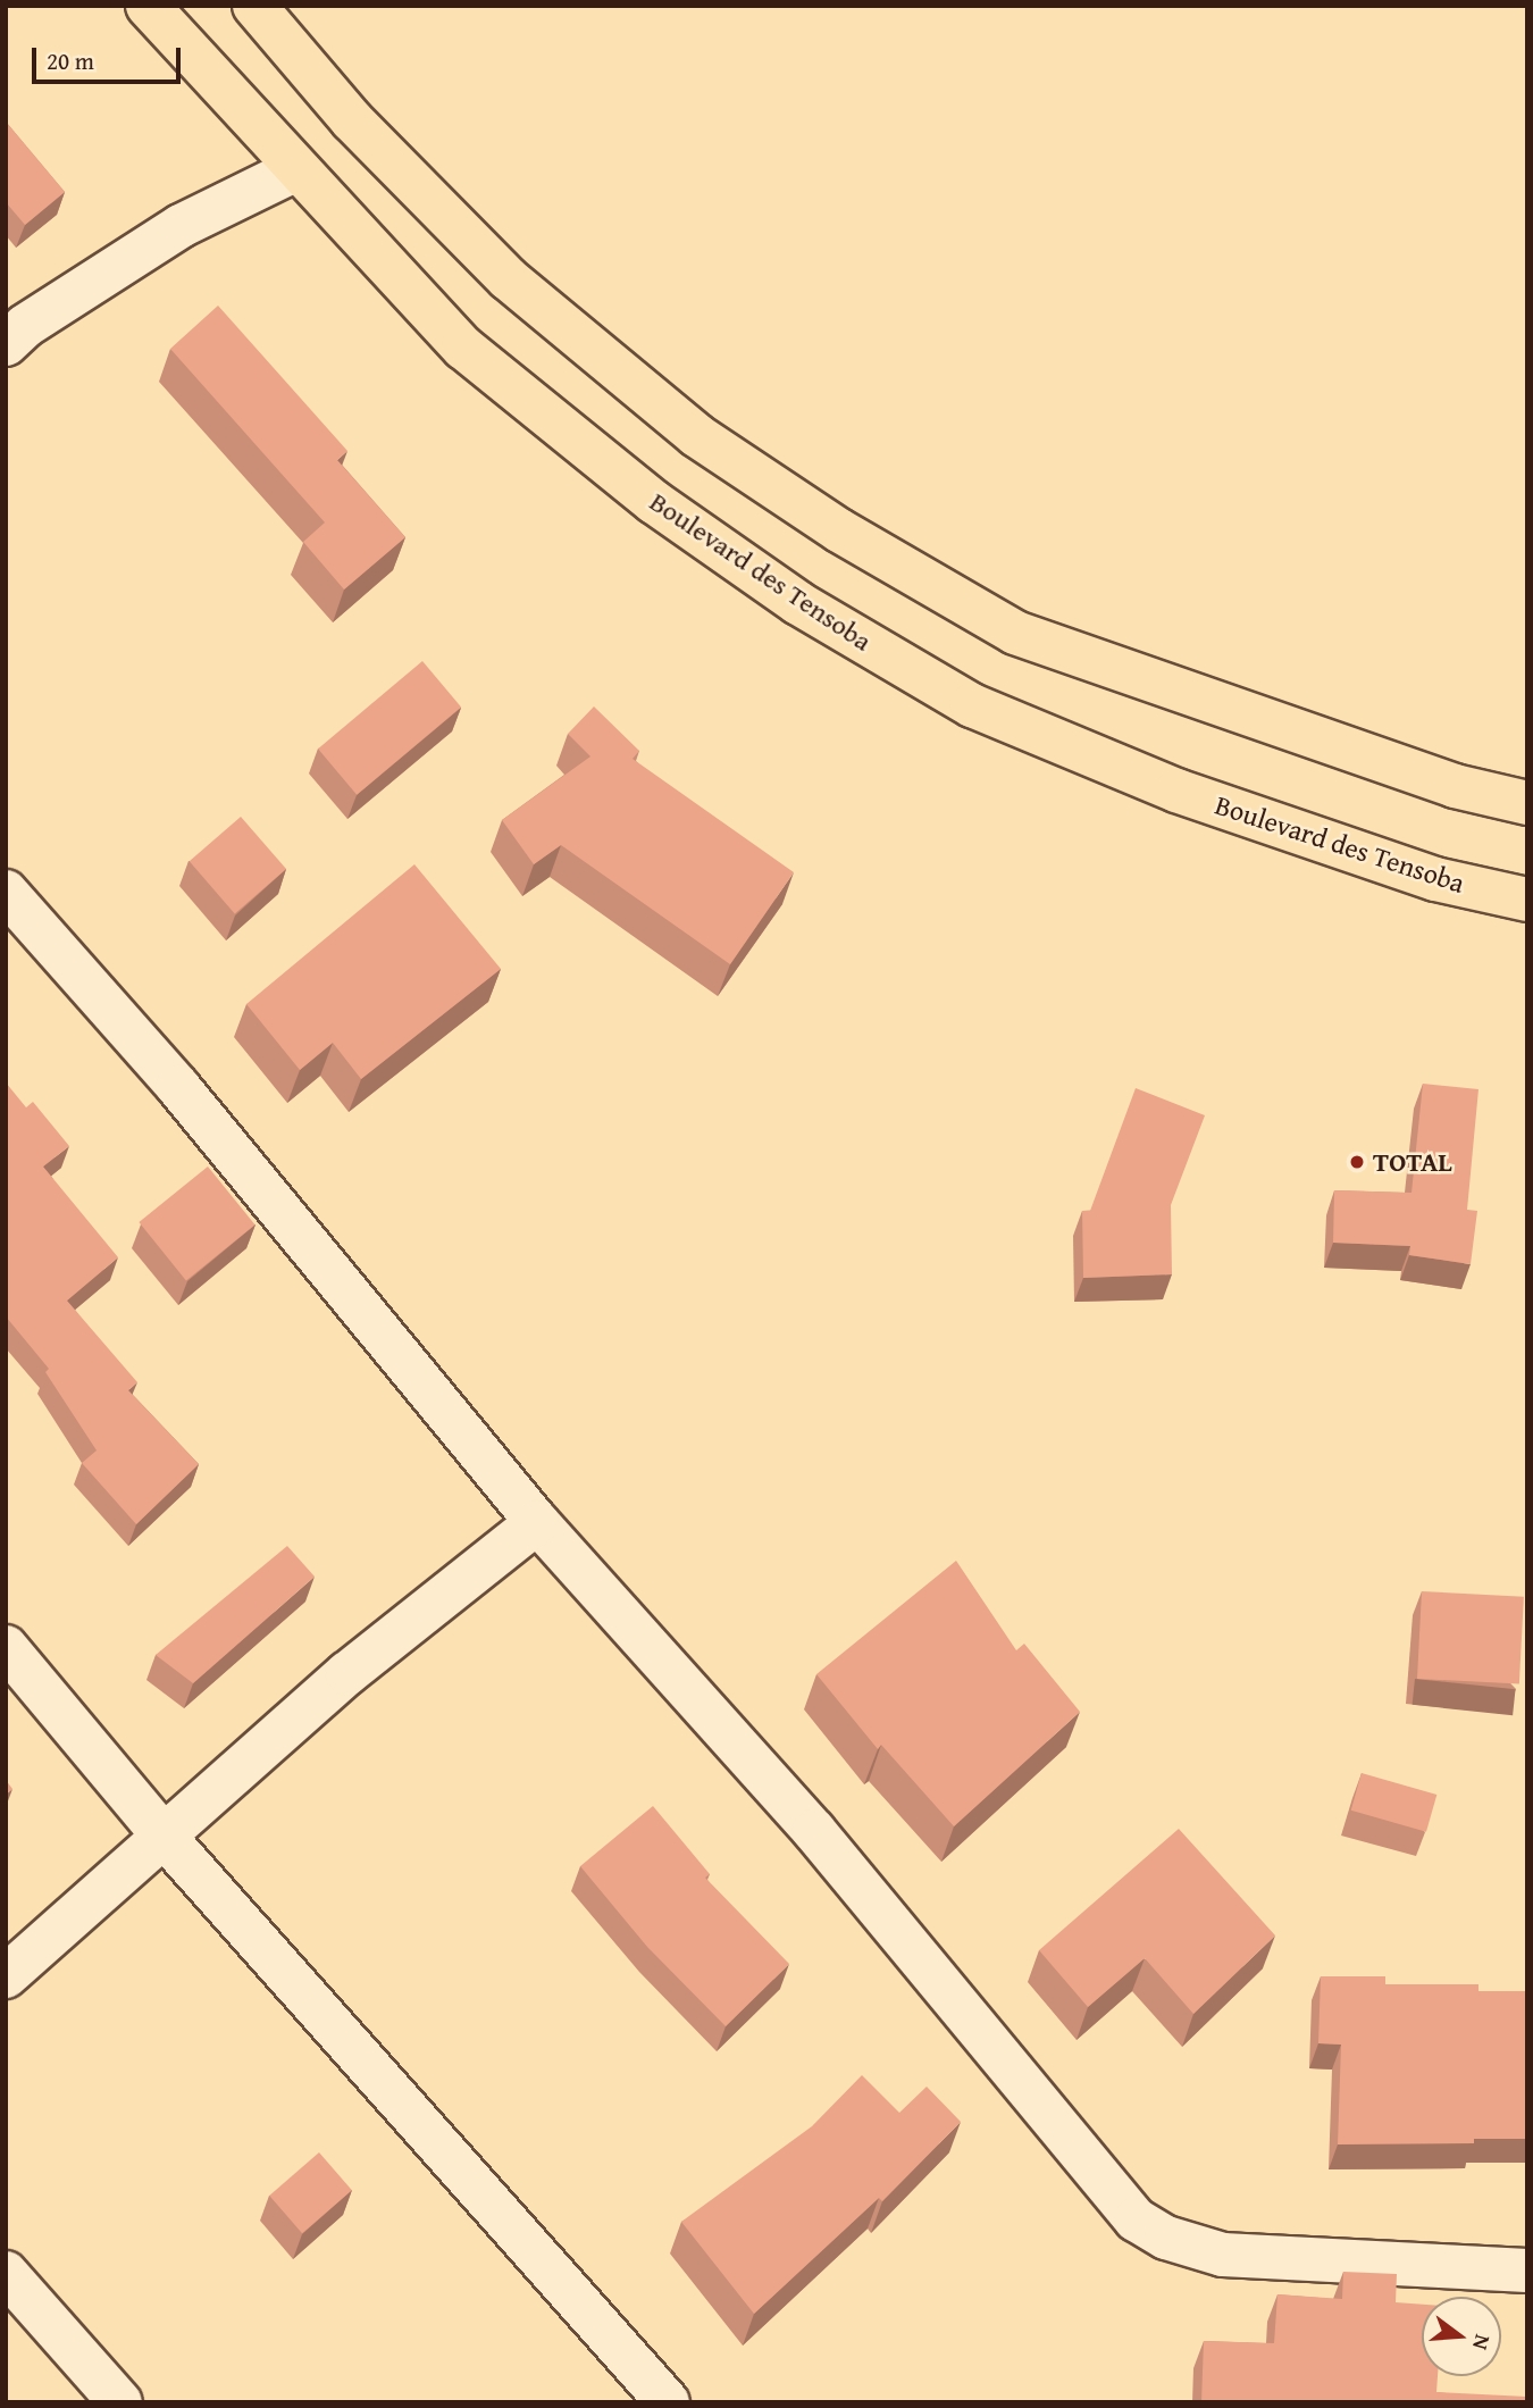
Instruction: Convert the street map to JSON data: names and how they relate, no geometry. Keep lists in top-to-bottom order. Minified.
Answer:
{"streets":{"main road":["Boulevard des Tensoba"]},"places":["TOTAL"],"scale_bar":"20 m","north":"right"}
